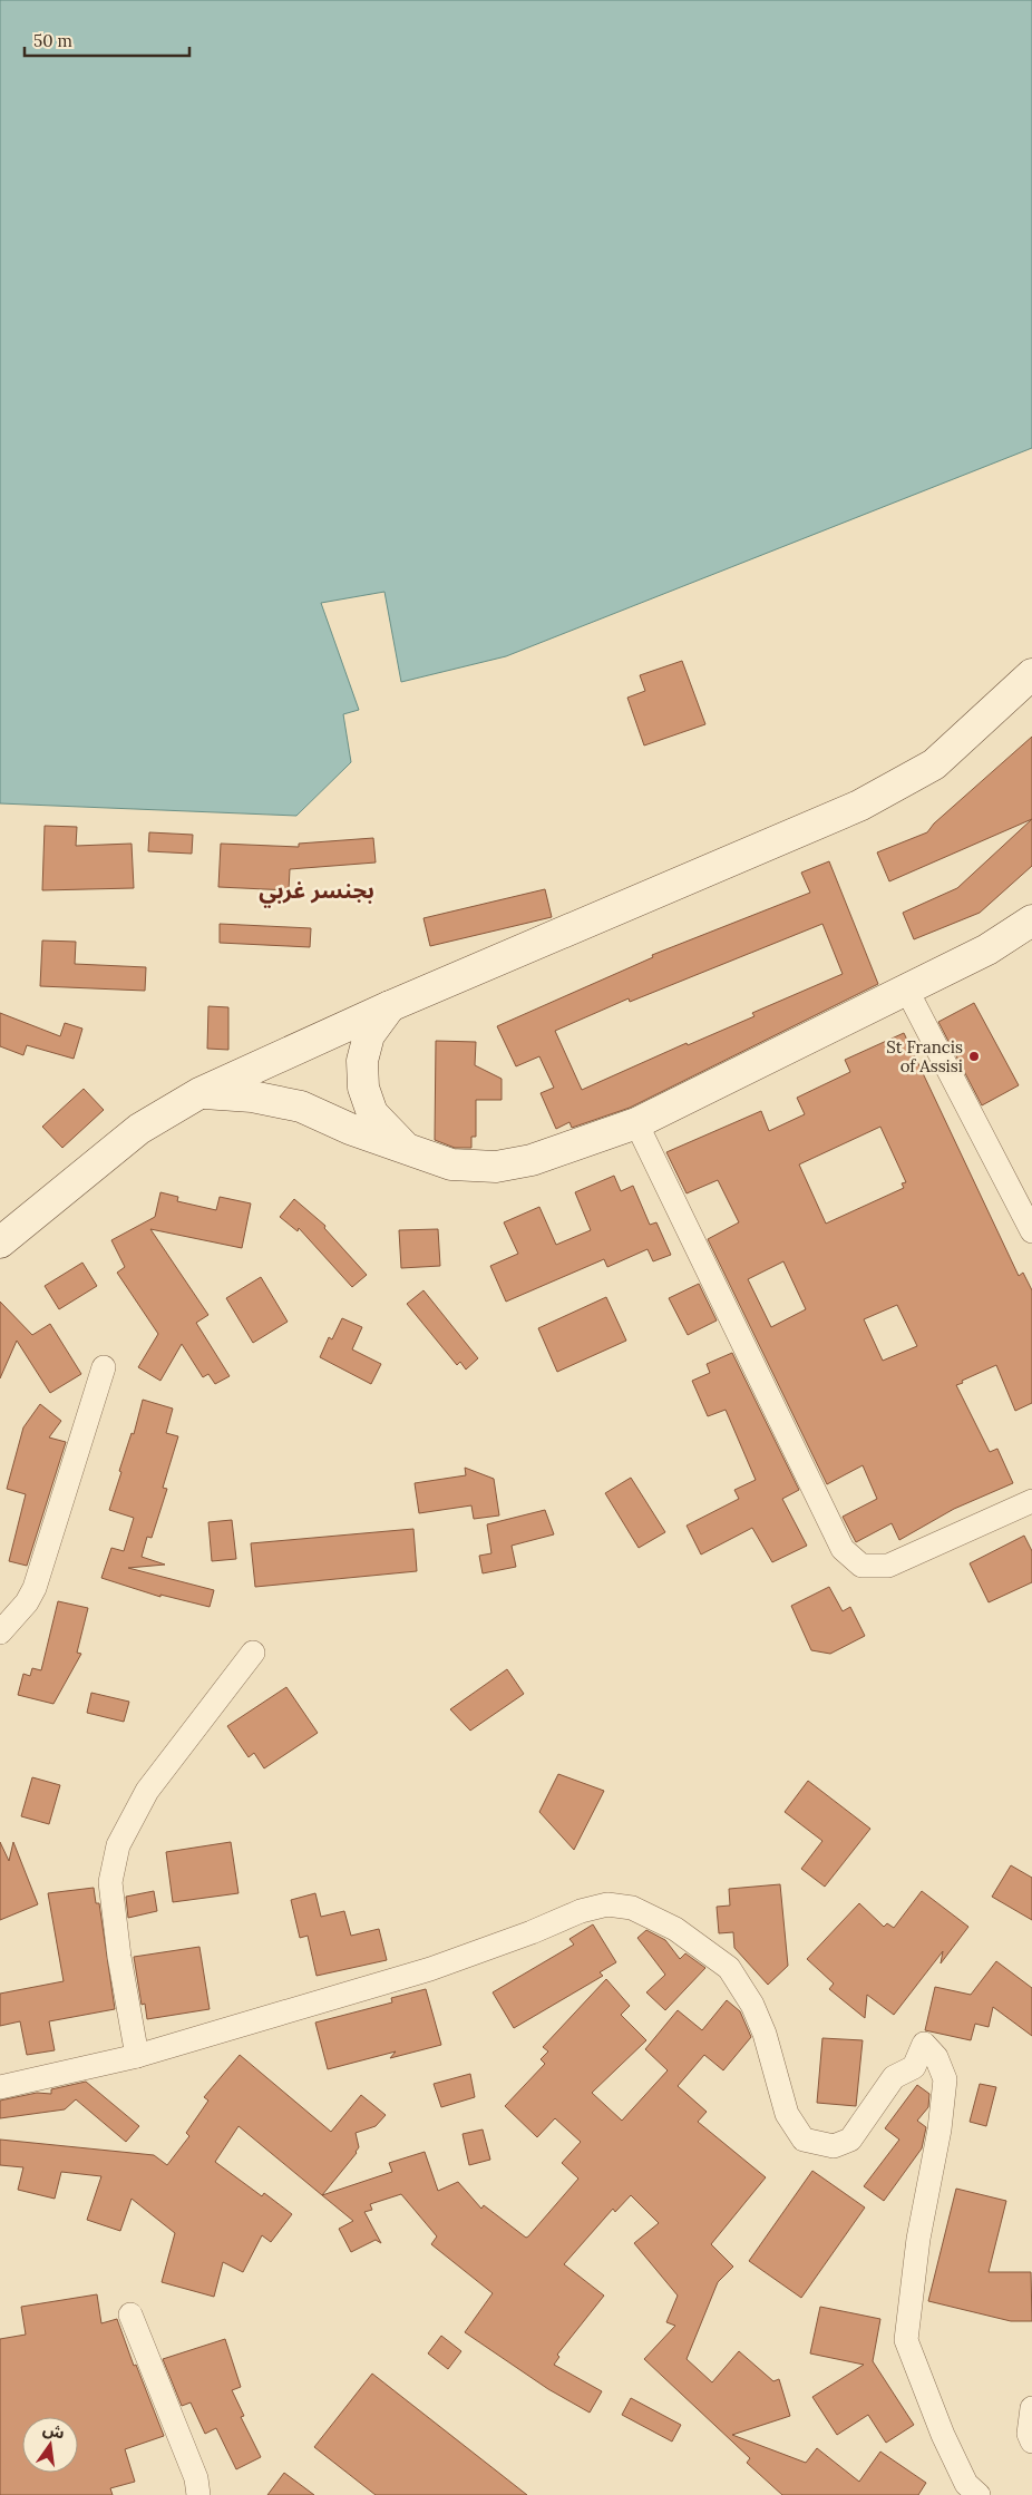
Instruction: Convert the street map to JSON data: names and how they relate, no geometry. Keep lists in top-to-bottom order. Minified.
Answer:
{"districts":["بجنسر غربي"],"places":["St Francis of Assisi"],"scale_bar":"50 m","north":"top"}
